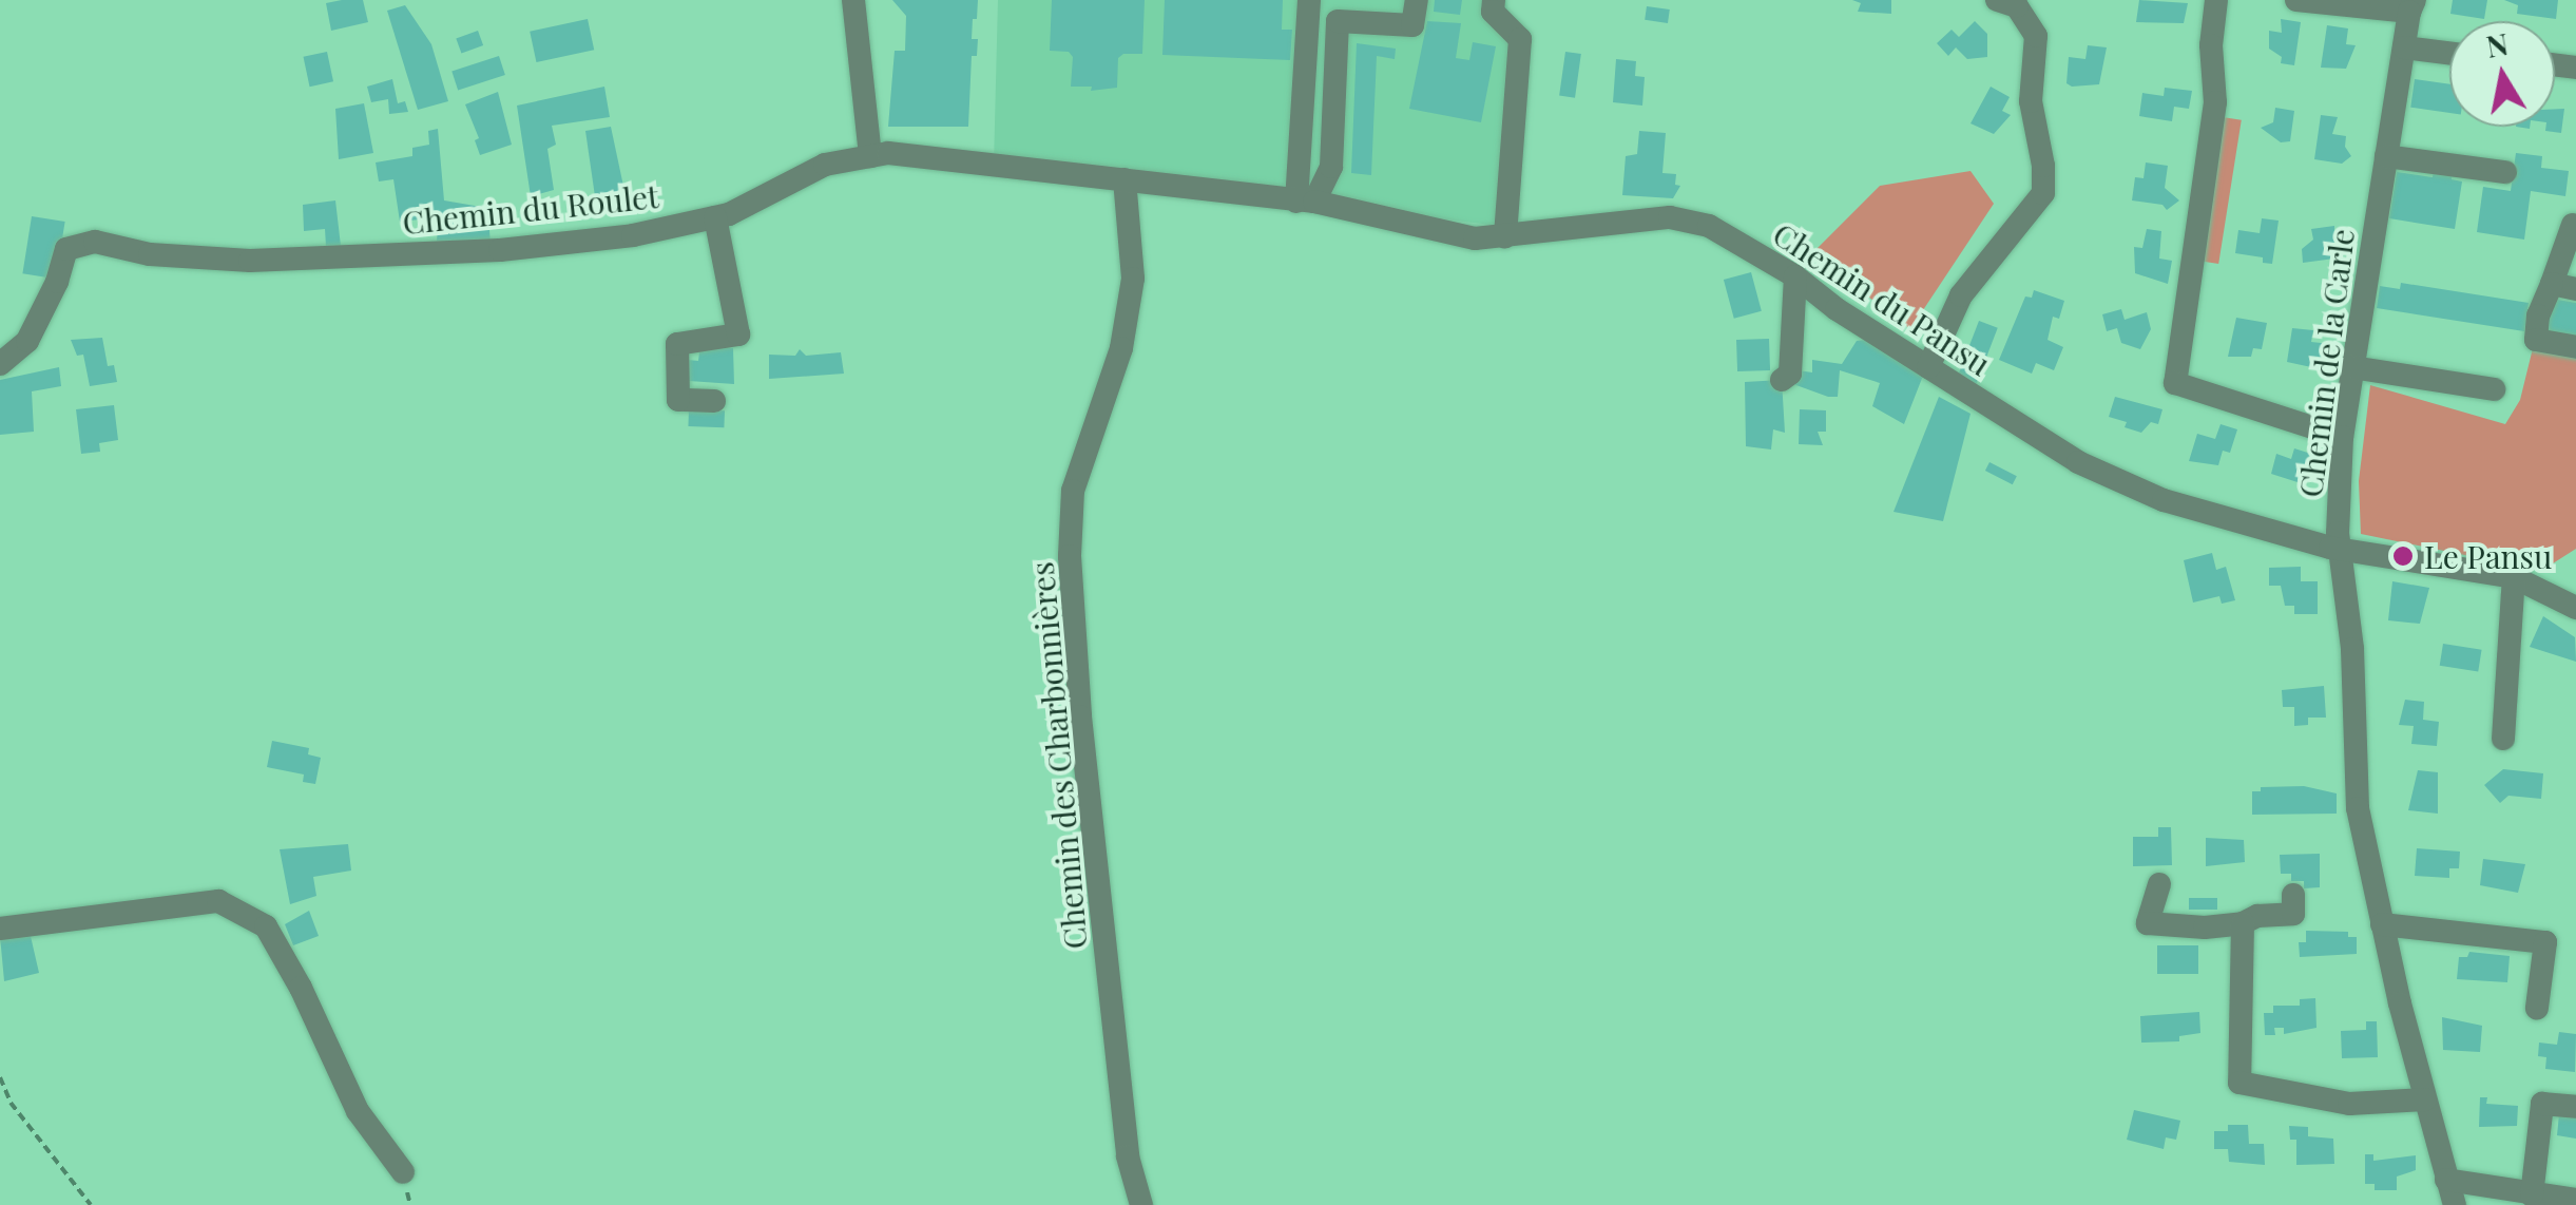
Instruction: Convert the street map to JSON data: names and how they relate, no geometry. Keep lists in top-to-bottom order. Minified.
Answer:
{"streets":{"street":["Chemin du Roulet","Chemin du Pansu","Chemin de la Carle","Chemin des Charbonnières"]},"crossings":[["Chemin du Roulet","Chemin du Pansu"],["Chemin du Roulet","Chemin des Charbonnières"],["Chemin du Pansu","Chemin de la Carle"],["Chemin du Pansu","Chemin des Charbonnières"]],"places":["Le Pansu"],"north":"top"}
